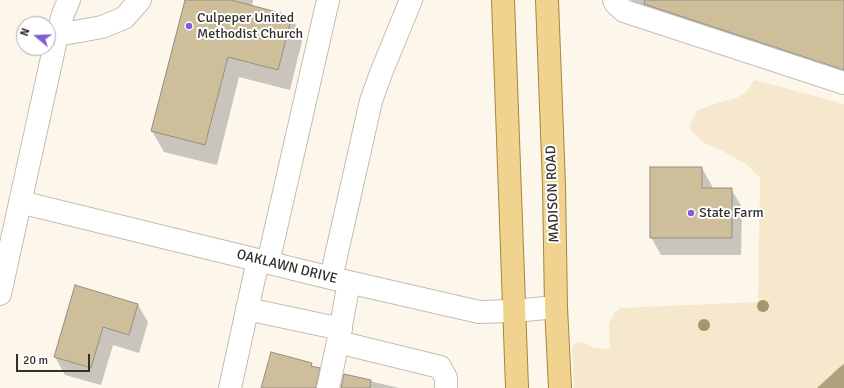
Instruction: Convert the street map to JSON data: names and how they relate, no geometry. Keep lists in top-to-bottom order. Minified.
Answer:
{"streets":{"main road":["MADISON ROAD"],"street":["OAKLAWN DRIVE"]},"crossings":[["MADISON ROAD","OAKLAWN DRIVE"]],"places":["Culpeper United Methodist Church","State Farm"],"scale_bar":"20 m","north":"left"}
